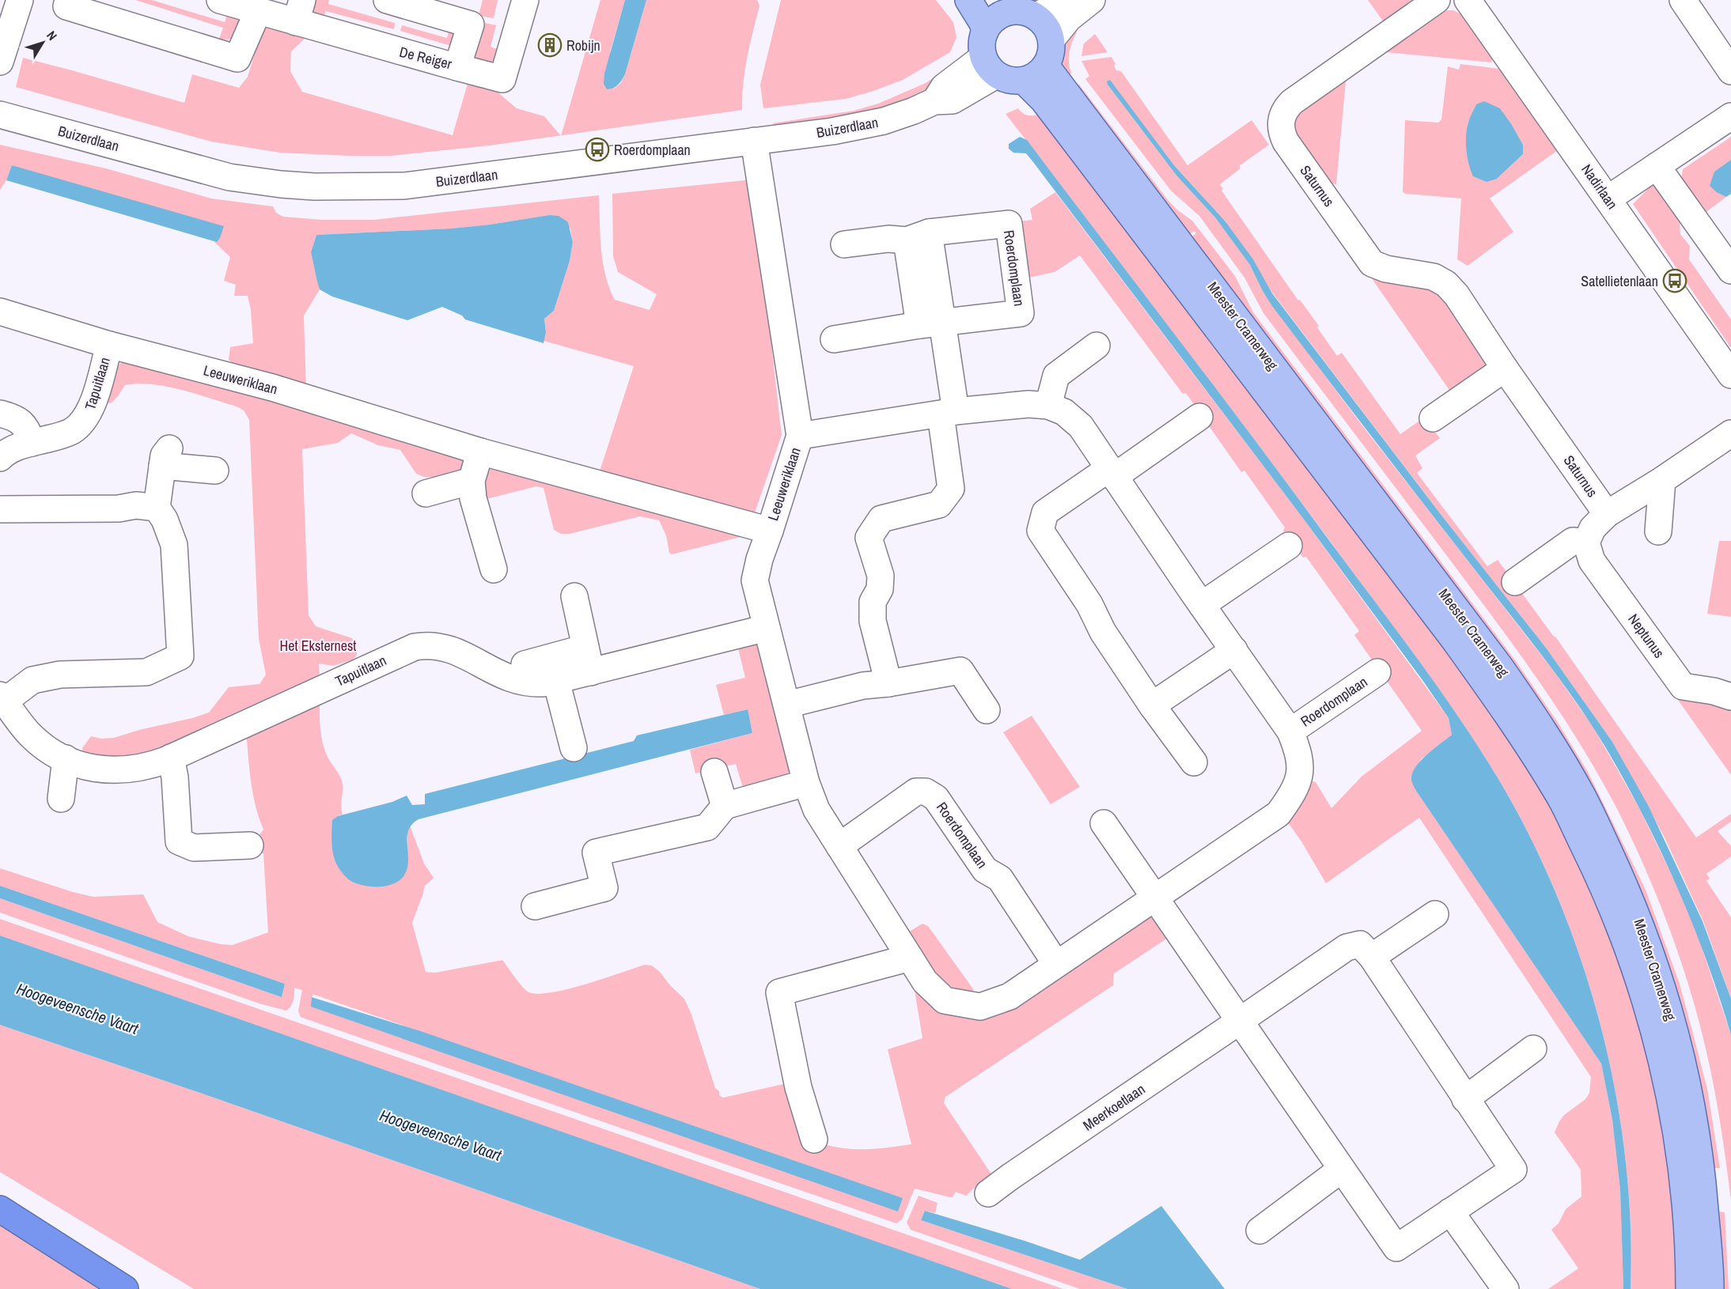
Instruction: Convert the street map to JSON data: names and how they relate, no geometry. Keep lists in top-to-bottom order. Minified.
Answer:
{"streets":{"main road":["Meester Cramerweg"],"street":["De Reiger","Buizerdlaan","Saturnus","Nadirlaan","Roerdomplaan","Leeuweriklaan","Tapuitlaan","Neptunus","Meerkoetlaan"]},"crossings":[["Buizerdlaan","Meester Cramerweg"],["Buizerdlaan","Leeuweriklaan"],["Roerdomplaan","Leeuweriklaan"],["Roerdomplaan","Tapuitlaan"],["Roerdomplaan","Meerkoetlaan"],["Leeuweriklaan","Tapuitlaan"]],"water":["Hoogeveensche Vaart"],"parks":["Het Eksternest"],"places":{"building":["Robijn"],"bus stop":["Roerdomplaan","Satellietenlaan"]},"north":"top right"}
